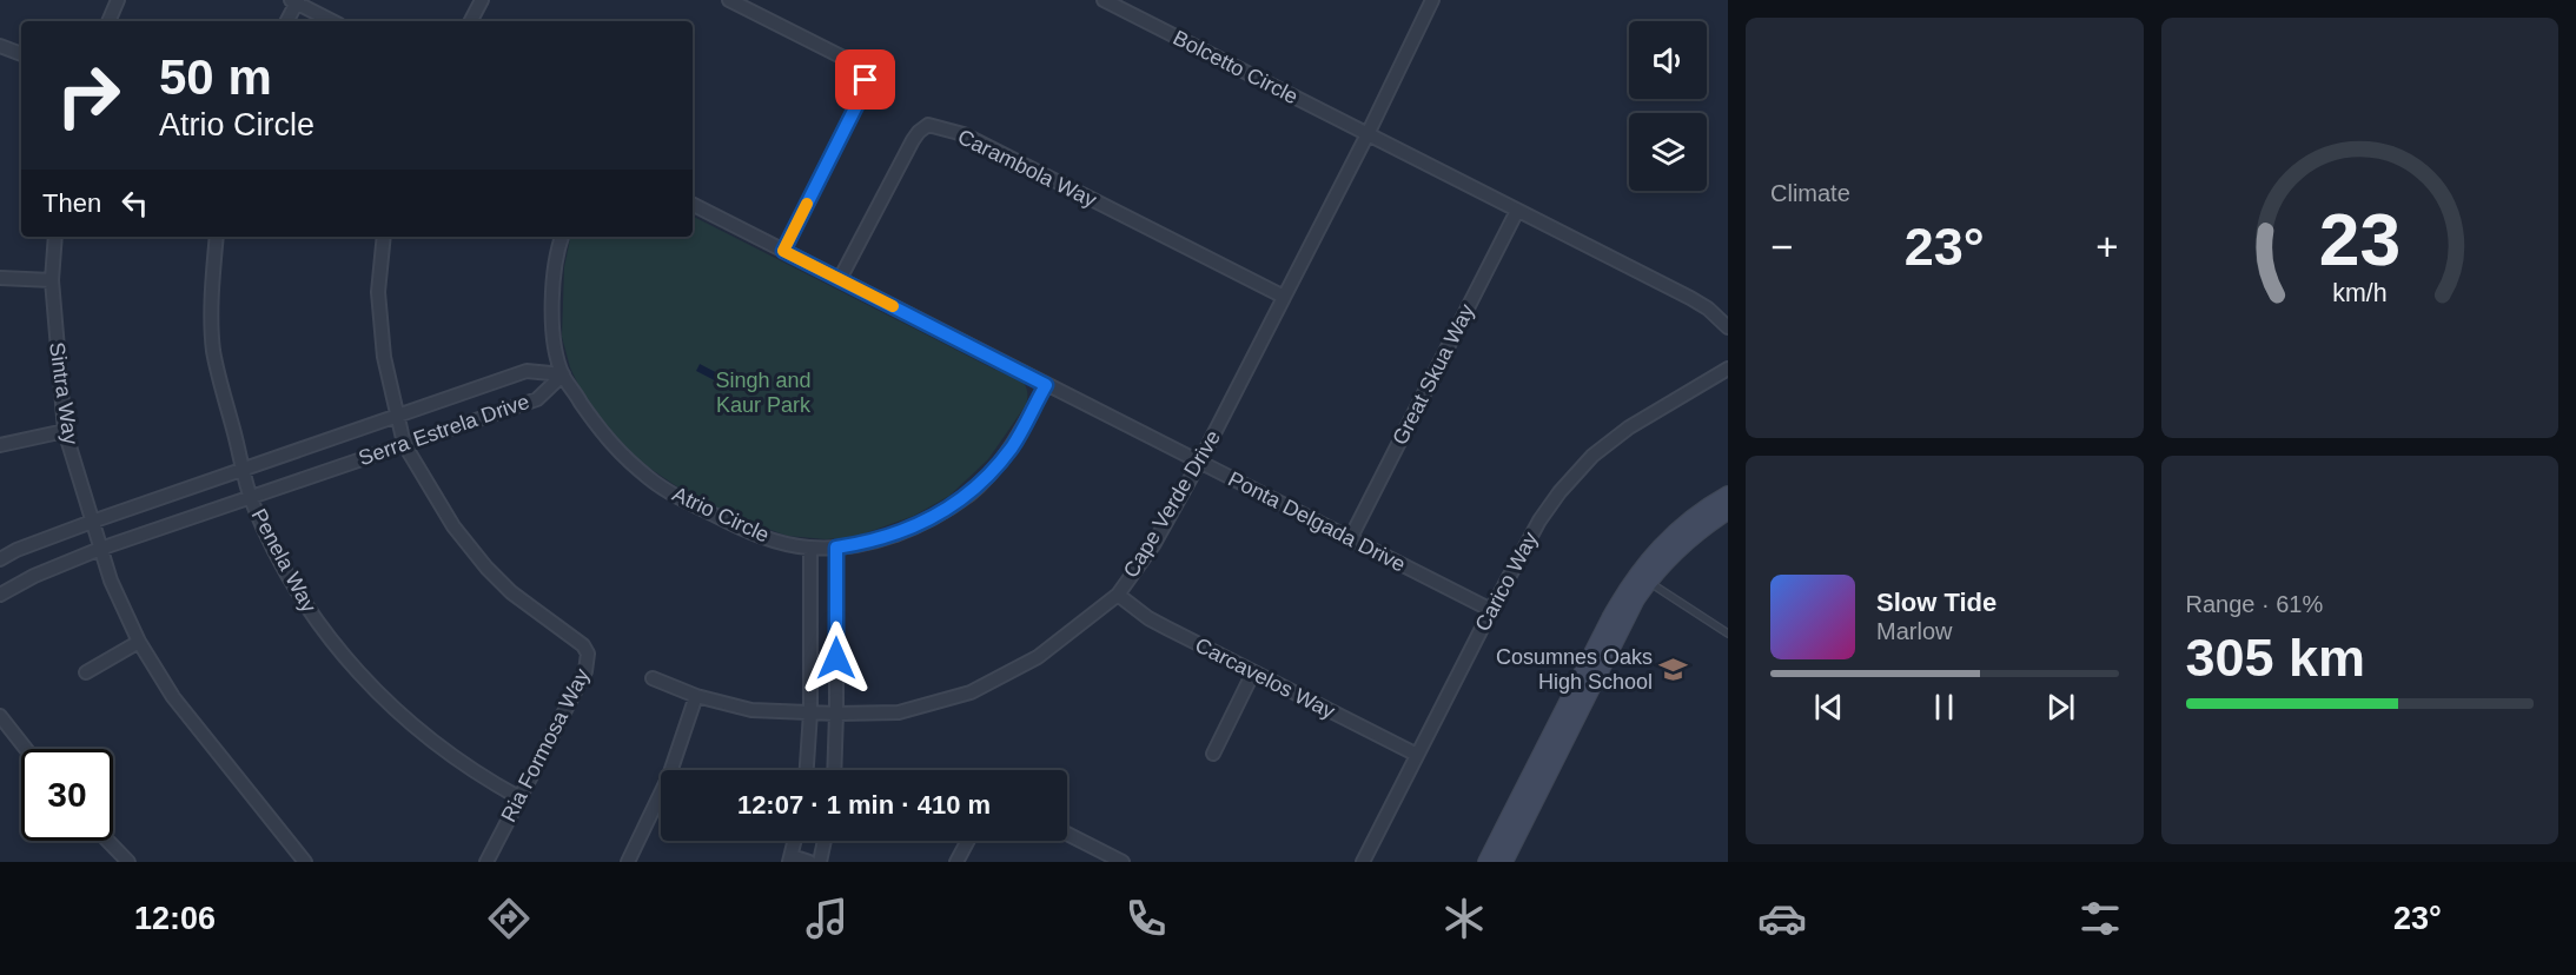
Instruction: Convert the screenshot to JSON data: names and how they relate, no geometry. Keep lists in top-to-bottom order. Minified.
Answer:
{"streets":{"street":["Bolcetto Circle","Carambola Way","Great Skua Way","Sintra Way","Serra Estrela Drive","Cape Verde Drive","Atrio Circle","Ponta Delgada Drive","Penela Way","Carico Way","Carcavelos Way","Ria Formosa Way"]},"crossings":[["Bolcetto Circle","Cape Verde Drive"],["Carambola Way","Cape Verde Drive"],["Carambola Way","Ponta Delgada Drive"],["Great Skua Way","Ponta Delgada Drive"],["Sintra Way","Serra Estrela Drive"],["Serra Estrela Drive","Atrio Circle"],["Serra Estrela Drive","Penela Way"],["Serra Estrela Drive","Ria Formosa Way"],["Cape Verde Drive","Ponta Delgada Drive"],["Cape Verde Drive","Carcavelos Way"],["Atrio Circle","Ponta Delgada Drive"],["Ponta Delgada Drive","Carico Way"],["Penela Way","Ria Formosa Way"],["Carico Way","Carcavelos Way"]],"parks":["Singh and Kaur Park"],"places":{"school or university":["Cosumnes Oaks High School"]},"page":{"tile":["Climate",["Range · 61%","305 km"]],"turn":["50 m","Atrio Circle"],"then":"Then","heat":["−","23°","+"],"song":["Slow Tide","Marlow"],"limit":"30","trip":"12:07 · 1 min · 410 m","tabs":["12:06","23°"],"gauge":["23","km/h"]}}
